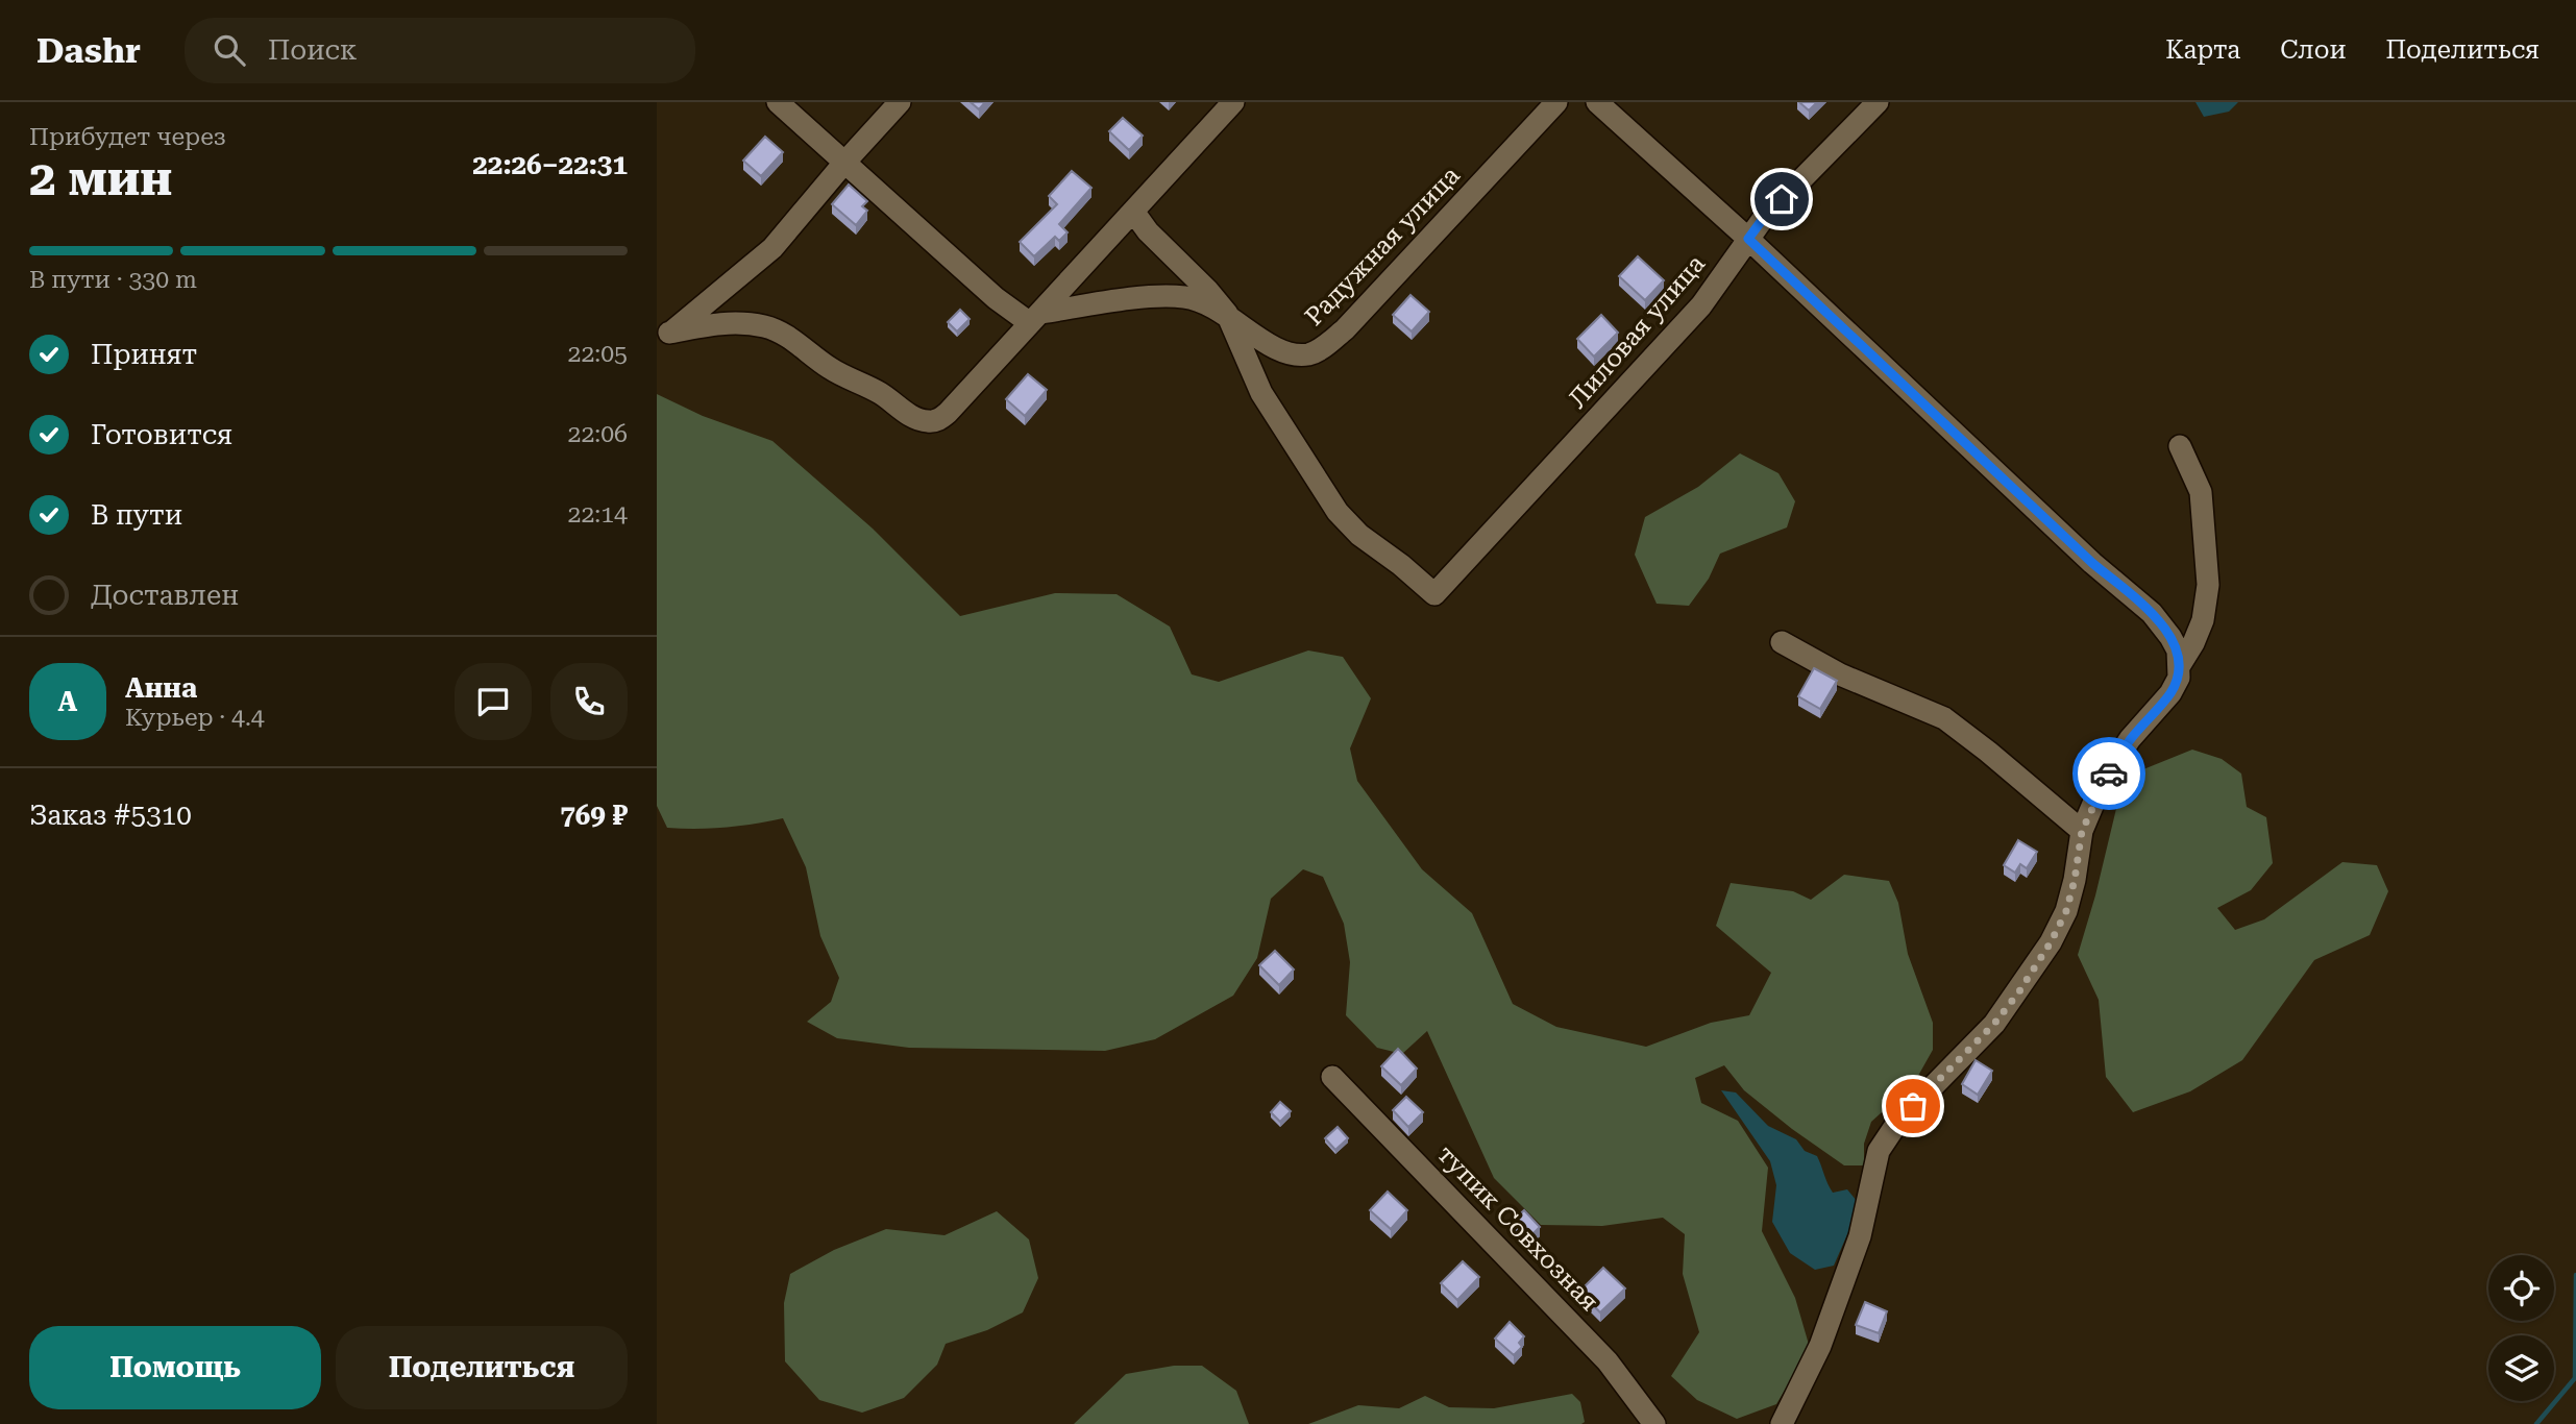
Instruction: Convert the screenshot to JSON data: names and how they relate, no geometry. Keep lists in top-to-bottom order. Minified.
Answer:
{"streets":{"street":["Радужная улица","Лиловая улица","тупик Совхозная"]},"crossings":[["Радужная улица","Лиловая улица"]],"page":{"header":"Dashr","search":"Поиск","nav":["Карта","Слои","Поделиться"],"heading":["2 мин","Прибудет через","22:26–22:31"],"panel":["Анна","Курьер · 4.4","Заказ #5310","769 ₽"],"bar":"В пути · 330 m","list":[["Принят","22:05"],["Готовится","22:06"],["В пути","22:14"],"Доставлен"],"round":"А","buttons":["Помощь","Поделиться"]}}
